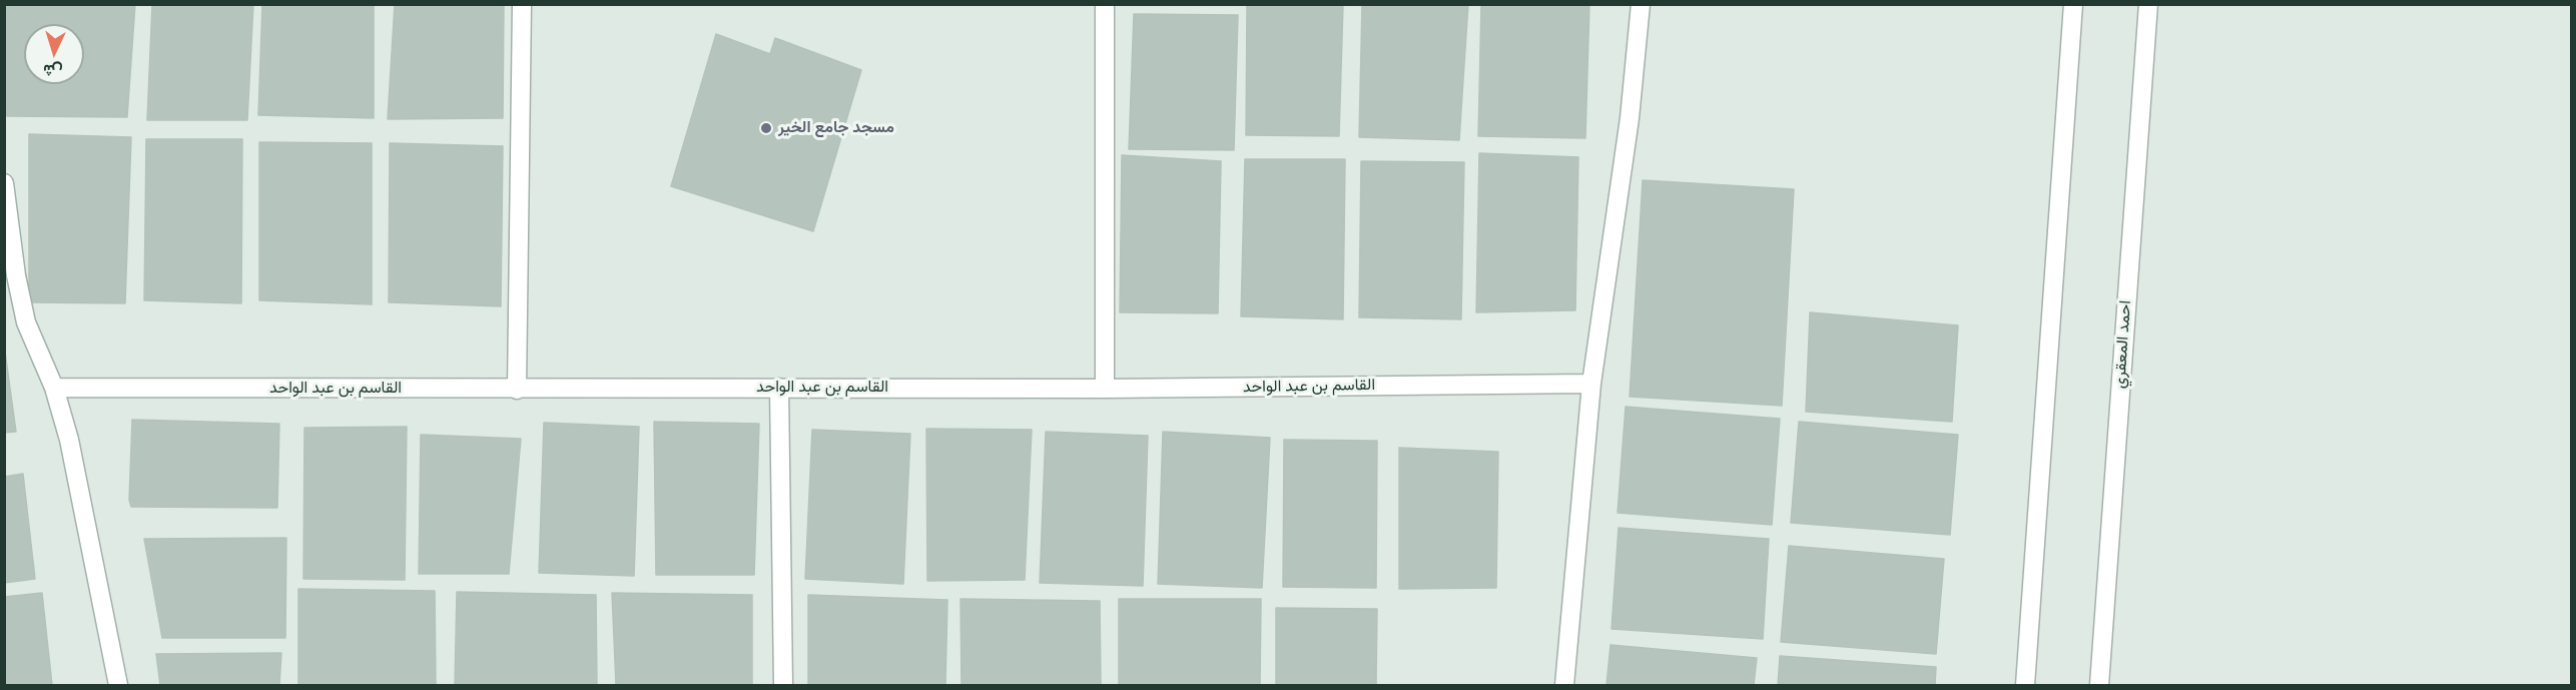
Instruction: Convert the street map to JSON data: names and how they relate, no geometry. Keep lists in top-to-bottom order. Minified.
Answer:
{"streets":{"street":["احمد المعقري","القاسم بن عبد الواحد"]},"places":["مسجد جامع الخير"],"north":"bottom"}
